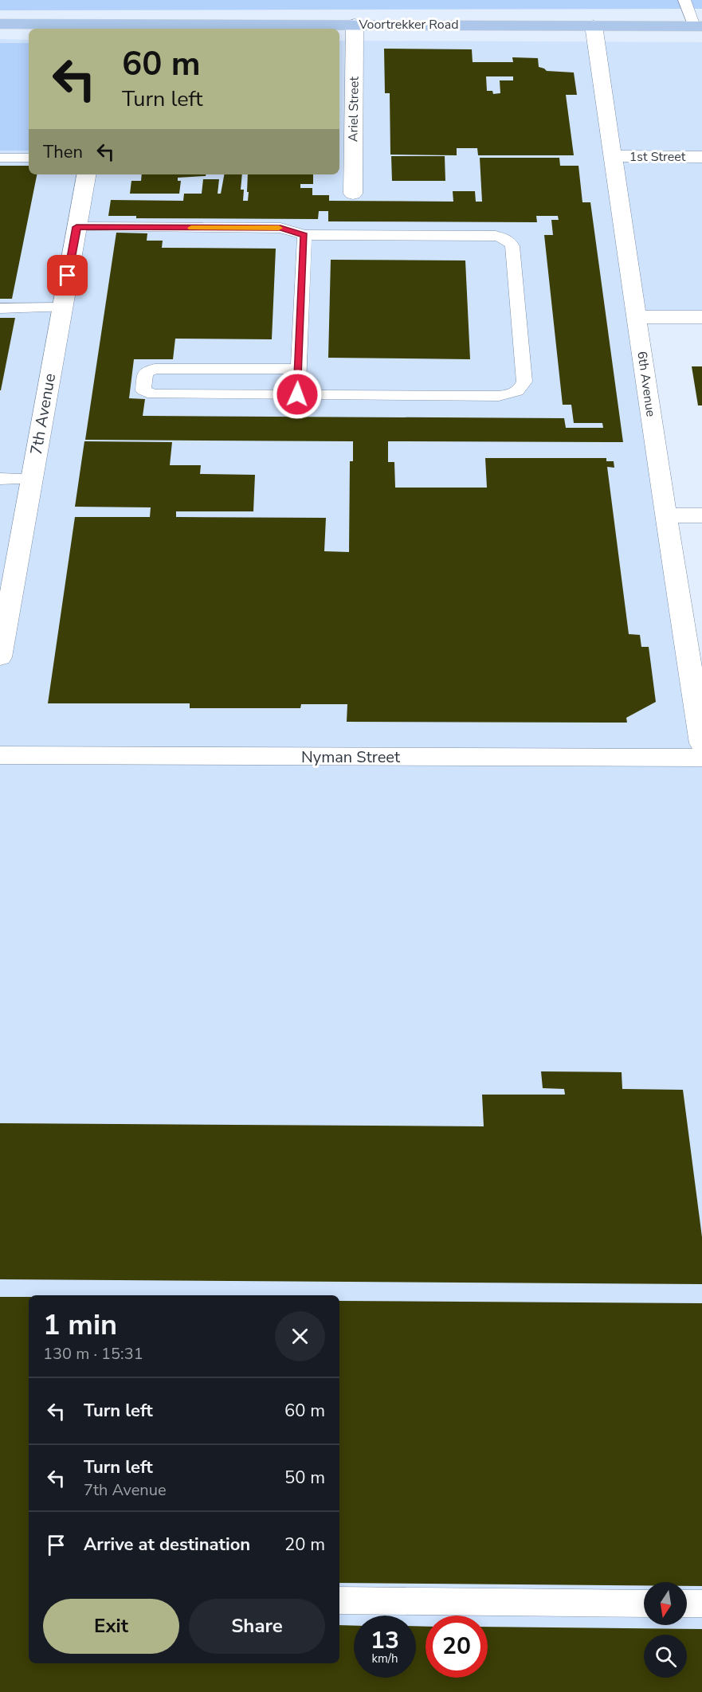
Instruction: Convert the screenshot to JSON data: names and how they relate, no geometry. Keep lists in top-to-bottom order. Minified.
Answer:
{"streets":{"main road":["Voortrekker Road"],"street":["Ariel Street","1st Street","6th Avenue","7th Avenue","Nyman Street"]},"crossings":[["Voortrekker Road","Ariel Street"],["Voortrekker Road","6th Avenue"],["1st Street","6th Avenue"]],"north":"bottom","page":{"turn":["60 m","Turn left"],"then":"Then","heading":["1 min","130 m · 15:31"],"list":[{"name":"Turn left","value":"60 m"},{"name":"Turn left","note":"7th Avenue","value":"50 m"},{"name":"Arrive at destination","value":"20 m"}],"buttons":["Exit","Share"],"speed":"13 km/h","limit":"20"}}
